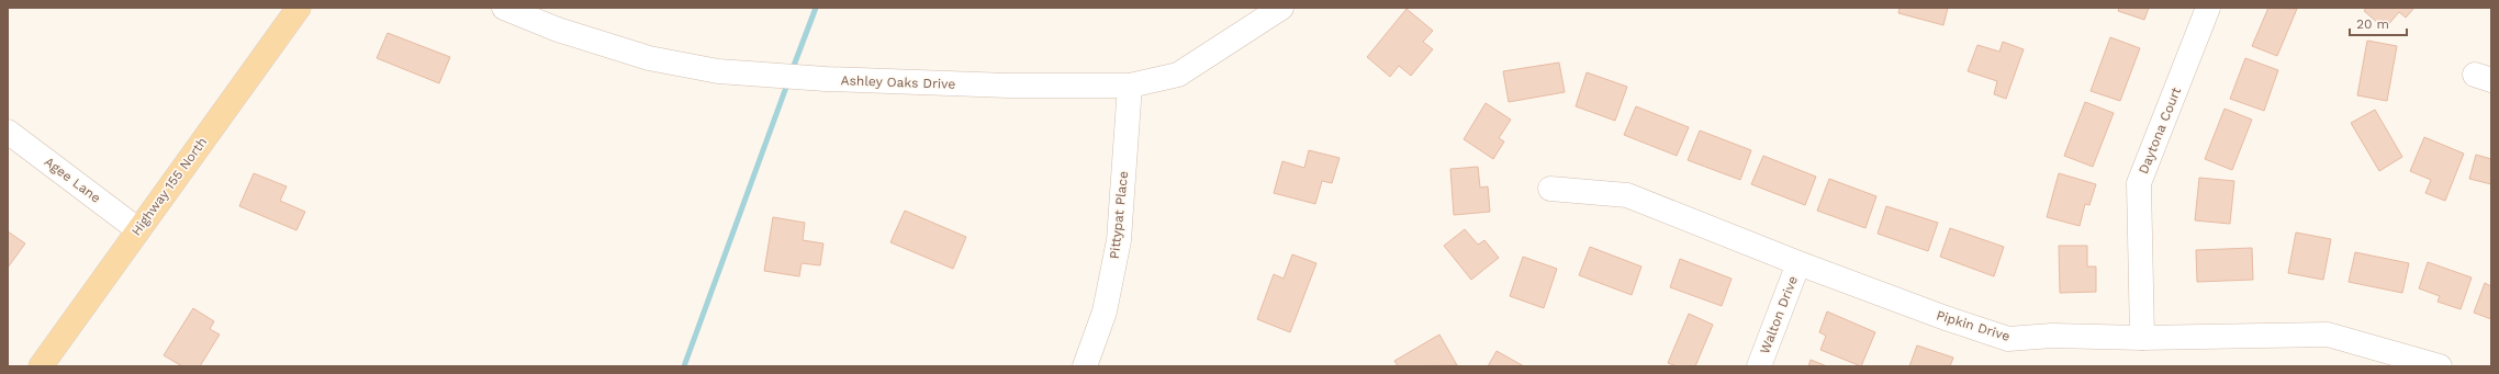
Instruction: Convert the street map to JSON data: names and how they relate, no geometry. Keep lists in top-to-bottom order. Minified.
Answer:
{"streets":{"main road":["Highway 155 North"],"street":["Ashley Oaks Drive","Daytona Court","Agee Lane","Pittypat Place","Walton Drive","Pipkin Drive"]},"crossings":[["Ashley Oaks Drive","Pittypat Place"],["Daytona Court","Pipkin Drive"],["Agee Lane","Highway 155 North"],["Walton Drive","Pipkin Drive"]],"scale_bar":"20 m"}
